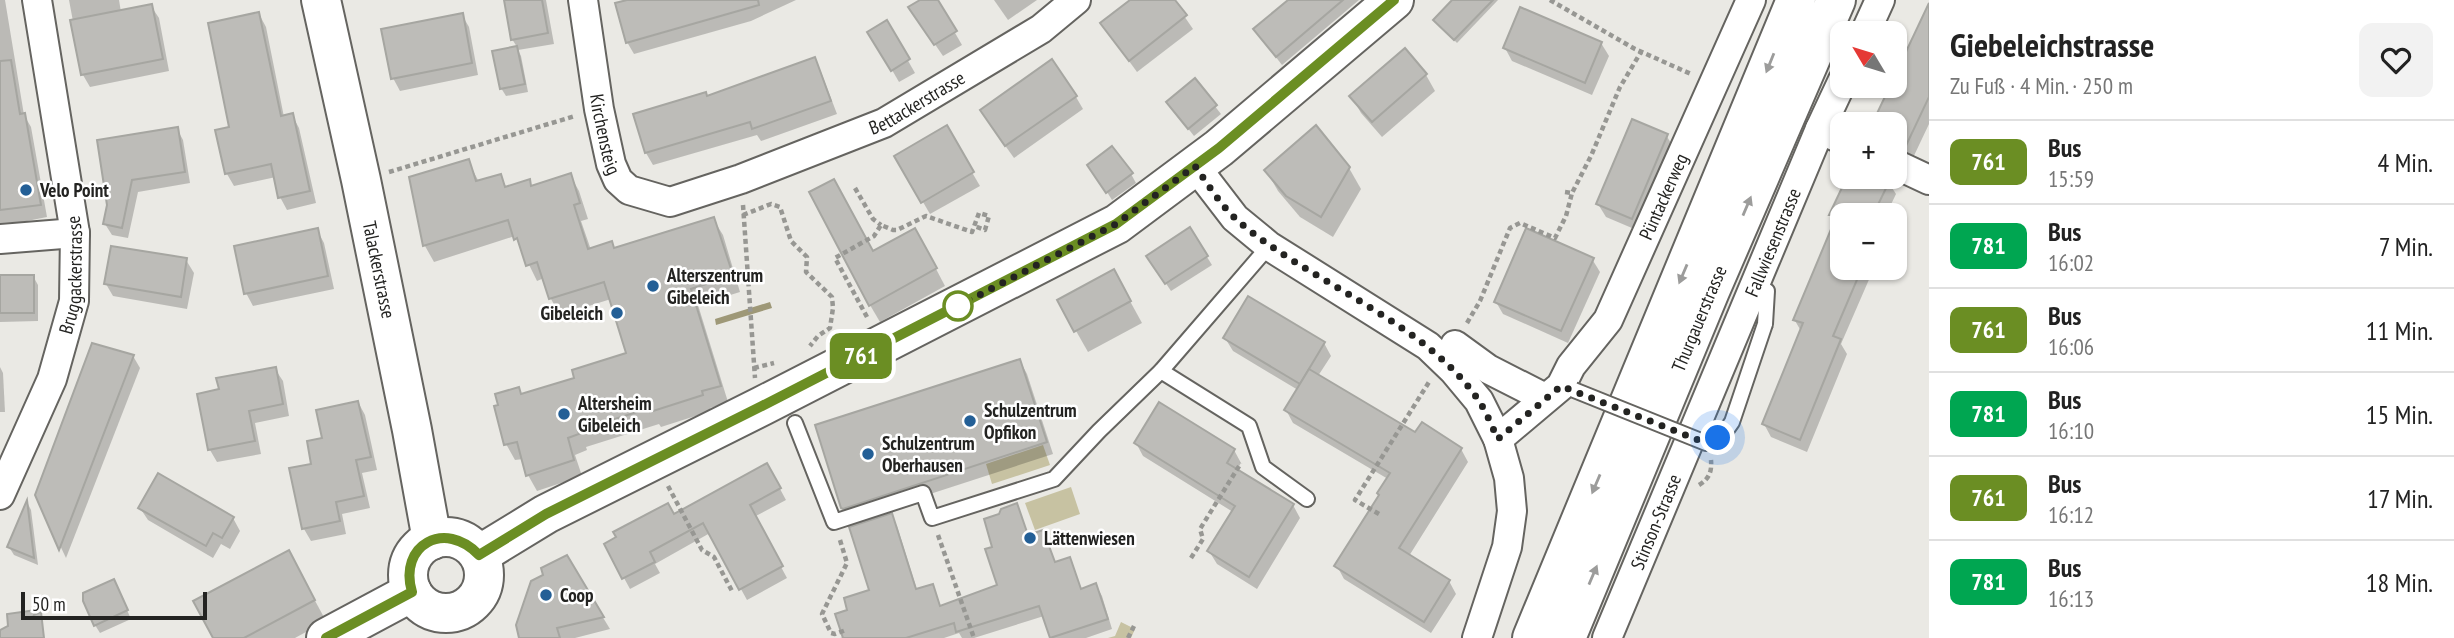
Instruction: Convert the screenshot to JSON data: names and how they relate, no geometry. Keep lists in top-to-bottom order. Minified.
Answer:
{"streets":{"street":["Bettackerstrasse","Kirchensteig","Püntackerweg","Fallwiesenstrasse","Talackerstrasse","Bruggackerstrasse","Thurgauerstrasse","Stinson-Strasse"]},"crossings":[["Bettackerstrasse","Kirchensteig"],["Fallwiesenstrasse","Stinson-Strasse"]],"places":["Velo Point","Alterszentrum Gibeleich","Gibeleich","Altersheim Gibeleich","Schulzentrum Opfikon","Schulzentrum Oberhausen","Lättenwiesen","Coop"],"lines":["bus line 761"],"scale_bar":"50 m","north":"top left","page":{"on_map":"761","heading":["Giebeleichstrasse","Zu Fuß · 4 Min. · 250 m"],"map_buttons":["+","−"],"list":[{"mark":"761","name":"Bus","note":"15:59","value":"4 Min."},{"mark":"781","name":"Bus","note":"16:02","value":"7 Min."},{"mark":"761","name":"Bus","note":"16:06","value":"11 Min."},{"mark":"781","name":"Bus","note":"16:10","value":"15 Min."},{"mark":"761","name":"Bus","note":"16:12","value":"17 Min."},{"mark":"781","name":"Bus","note":"16:13","value":"18 Min."}],"scale":"50 m"}}
